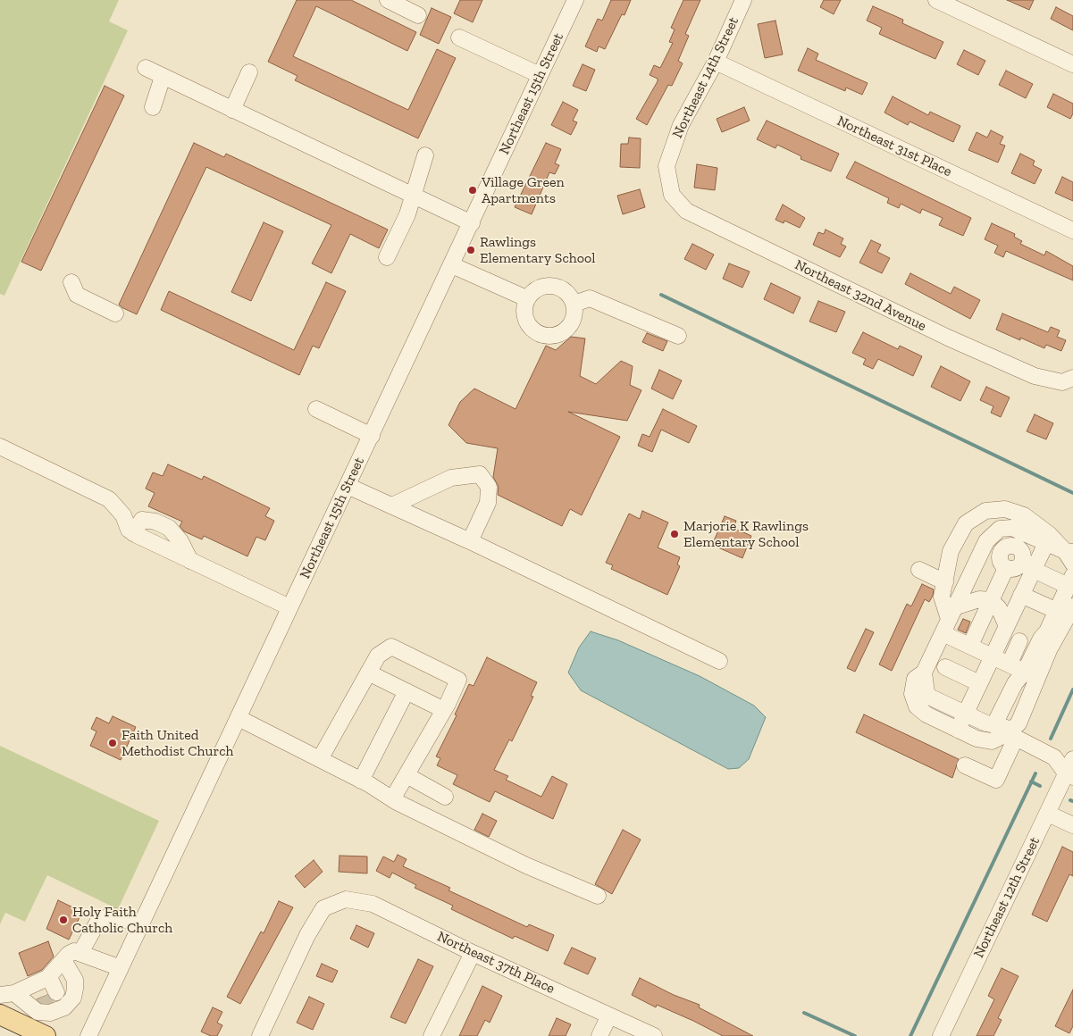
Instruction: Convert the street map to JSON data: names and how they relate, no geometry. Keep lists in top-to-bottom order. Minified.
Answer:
{"streets":{"street":["Northeast 14th Street","Northeast 15th Street","Northeast 31st Place","Northeast 32nd Avenue","Northeast 12th Street","Northeast 37th Place"]},"crossings":[["Northeast 14th Street","Northeast 31st Place"],["Northeast 14th Street","Northeast 32nd Avenue"]],"places":["Village Green Apartments","Rawlings Elementary School","Marjorie K Rawlings Elementary School","Faith United Methodist Church","Holy Faith Catholic Church"]}
